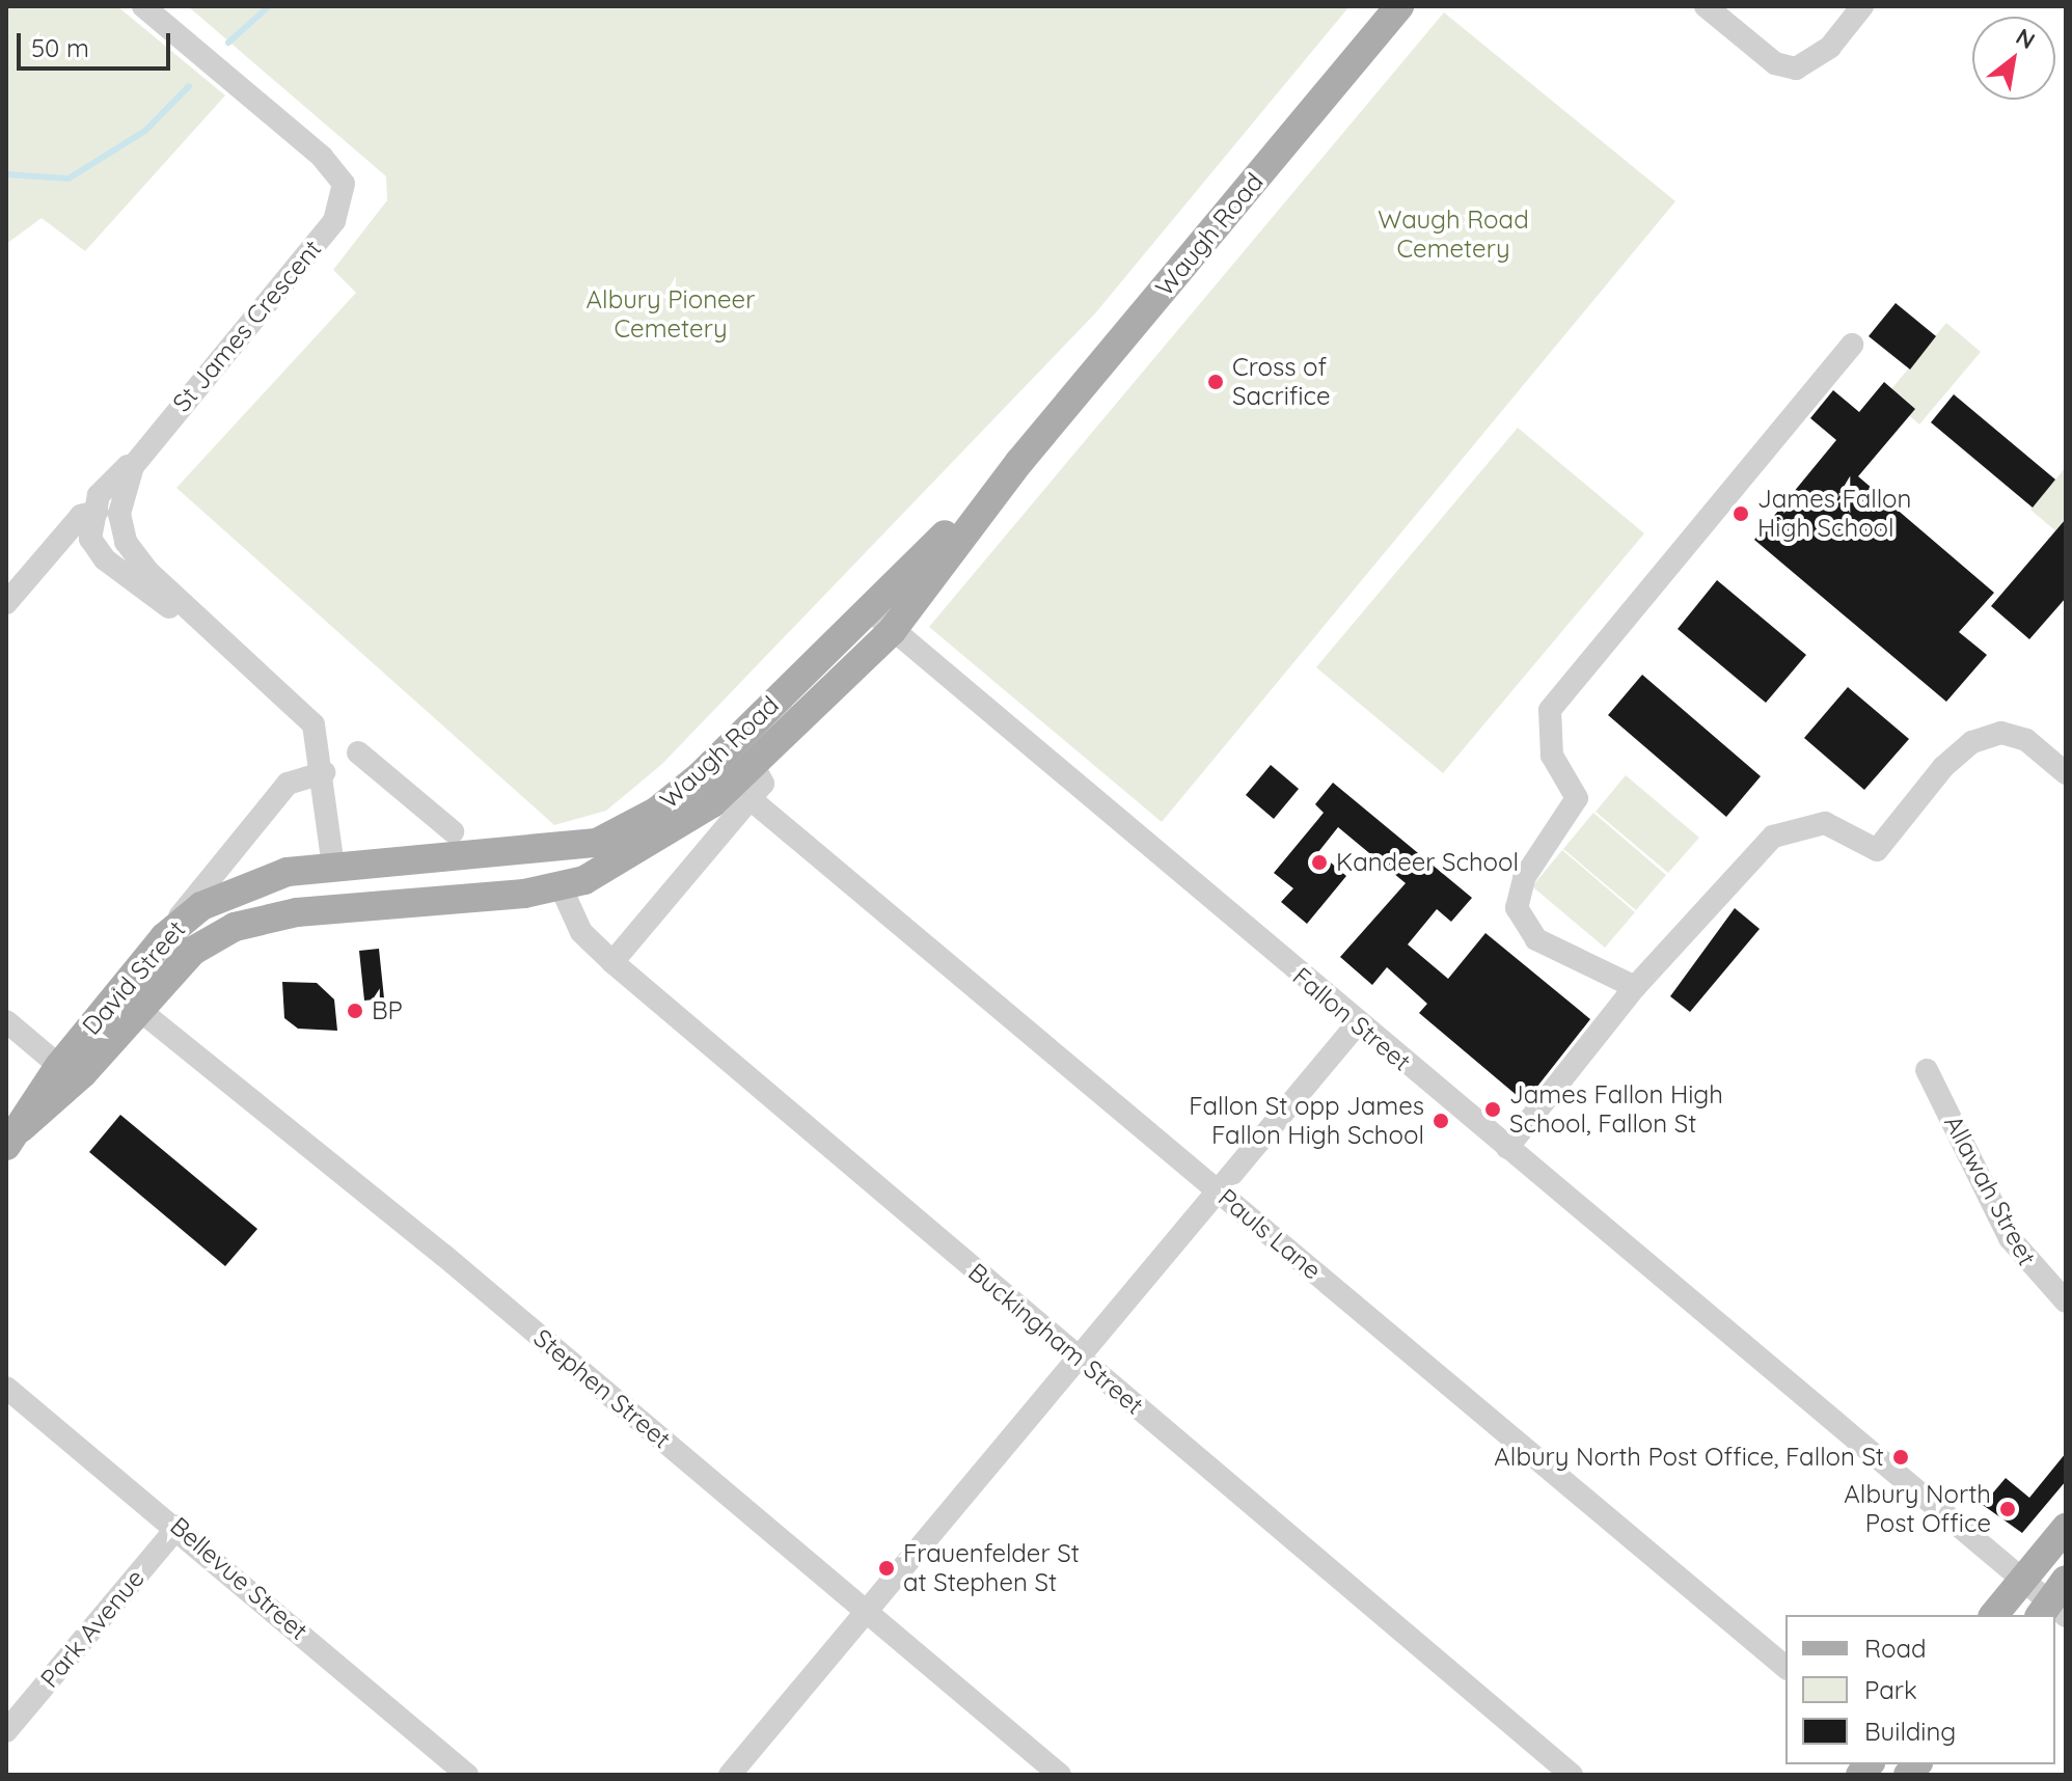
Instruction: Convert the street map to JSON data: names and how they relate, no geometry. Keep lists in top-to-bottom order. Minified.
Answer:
{"streets":{"main road":["Waugh Road","David Street"],"street":["St James Crescent","Fallon Street","Allawah Street","Pauls Lane","Buckingham Street","Stephen Street","Bellevue Street","Park Avenue"]},"crossings":[["Waugh Road","David Street"],["Waugh Road","Fallon Street"],["Waugh Road","Pauls Lane"],["Waugh Road","Buckingham Street"],["David Street","Stephen Street"],["Bellevue Street","Park Avenue"]],"parks":["Waugh Road Cemetery","Albury Pioneer Cemetery"],"places":["Cross of Sacrifice","James Fallon High School","Kandeer School","BP","James Fallon High School, Fallon St","Fallon St opp James Fallon High School","Albury North Post Office, Fallon St","Albury North Post Office","Frauenfelder St at Stephen St"],"legend":["Road","Park","Building"],"scale_bar":"50 m","north":"top right"}
